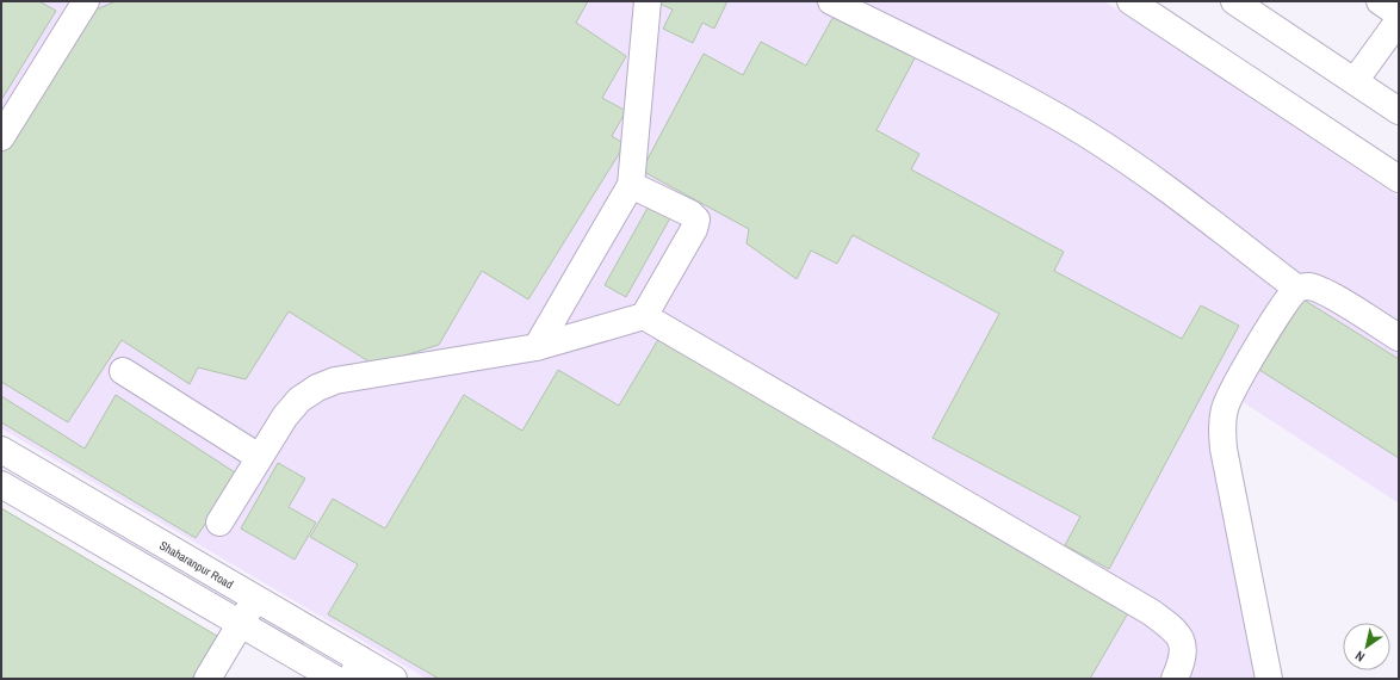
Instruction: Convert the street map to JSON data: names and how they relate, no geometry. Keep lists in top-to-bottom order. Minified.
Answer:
{"streets":{"main road":["Shaharanpur Road"]},"north":"bottom left"}
